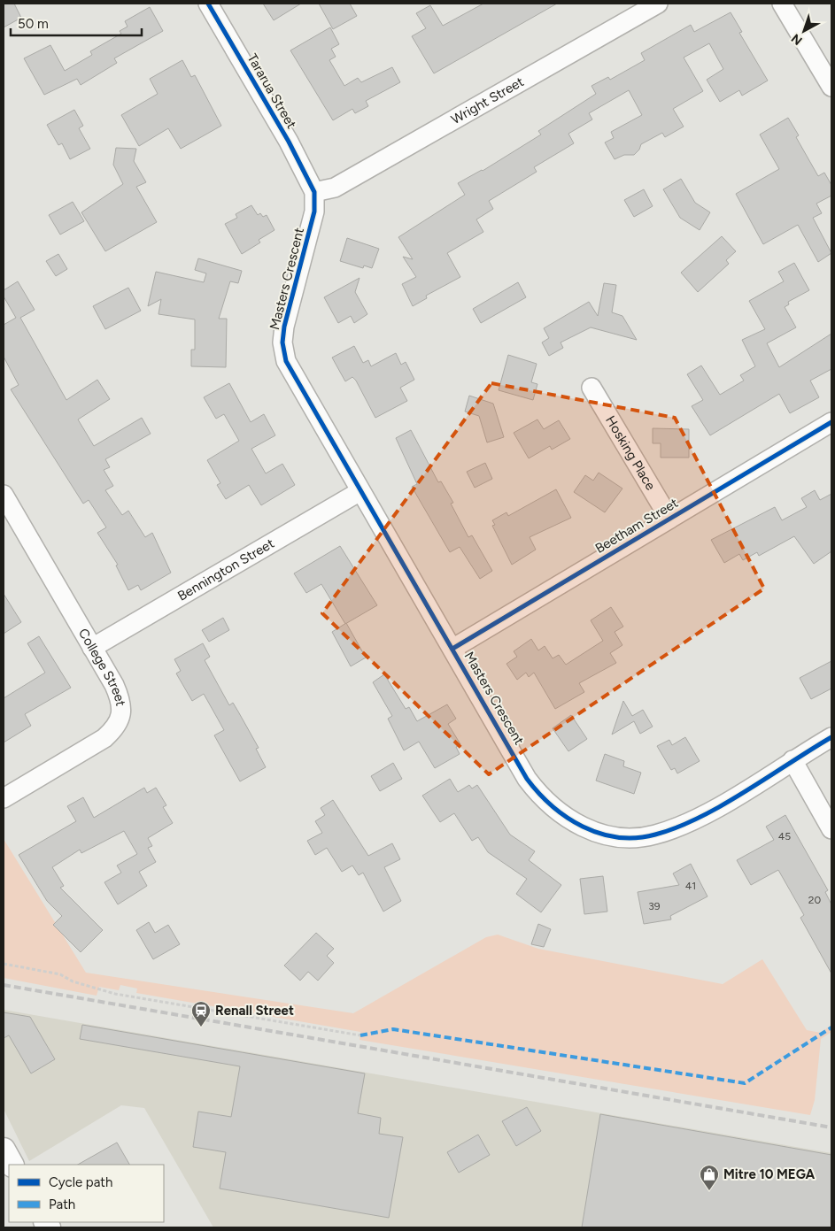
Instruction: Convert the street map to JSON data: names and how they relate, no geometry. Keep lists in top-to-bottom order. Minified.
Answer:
{"streets":{"street":["Tararua Street","Wright Street","Masters Crescent","Hosking Place","Beetham Street","Bennington Street","College Street"]},"crossings":[["Tararua Street","Wright Street"],["Tararua Street","Masters Crescent"],["Wright Street","Masters Crescent"],["Masters Crescent","Beetham Street"],["Masters Crescent","Bennington Street"],["Hosking Place","Beetham Street"],["Bennington Street","College Street"]],"places":{"station":["Renall Street"],"shop":["Mitre 10 MEGA"]},"house_numbers":["45","41","20","39"],"legend":["Cycle path","Path"],"scale_bar":"50 m","north":"bottom left"}
